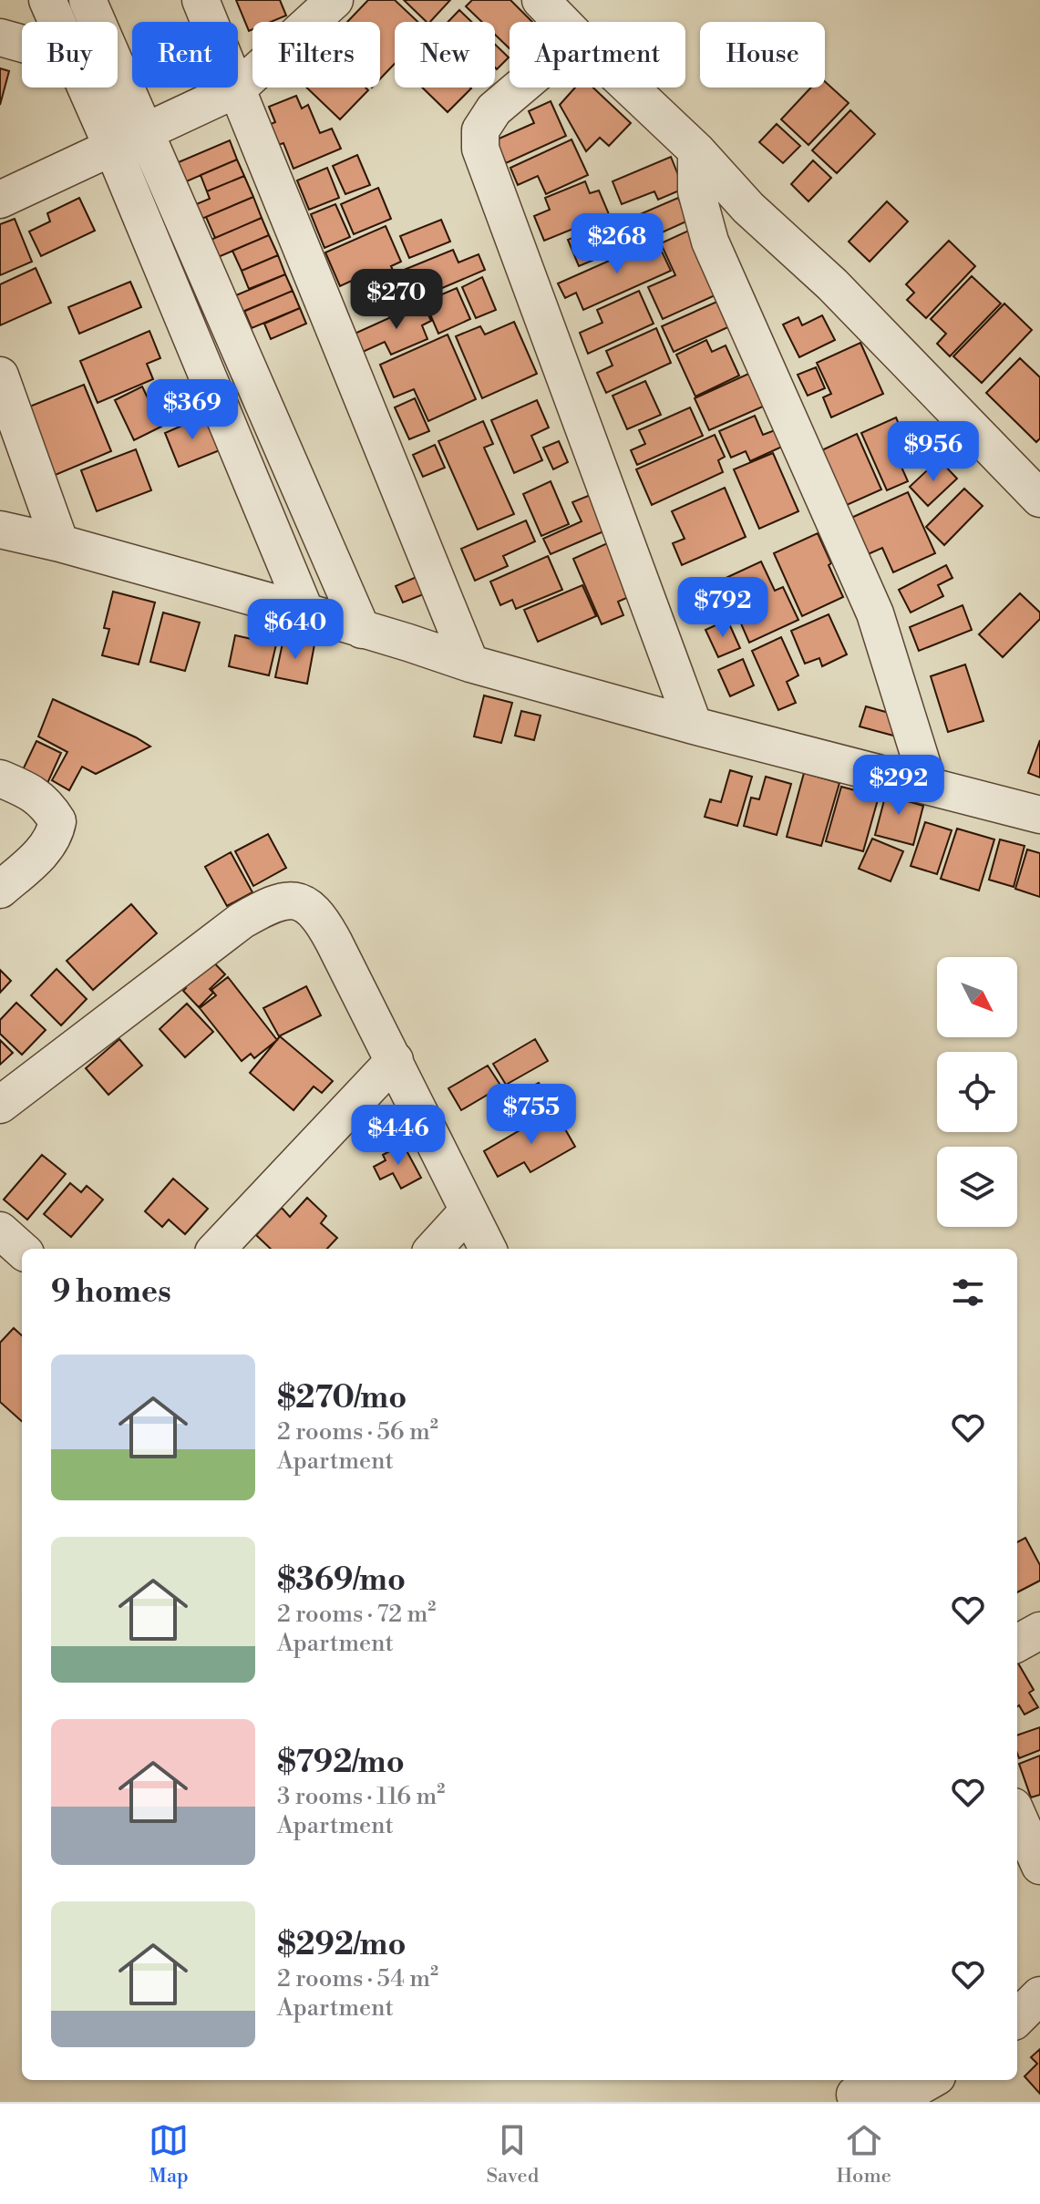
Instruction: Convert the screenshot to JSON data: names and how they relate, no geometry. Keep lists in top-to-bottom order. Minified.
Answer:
{"north":"bottom right","page":{"chip":["Buy","Rent","Filters","New","Apartment","House"],"price":["$268","$270","$369","$956","$792","$640","$292","$755","$446"],"heading":"9 homes","list":[{"name":"$270/mo","note":"2 rooms · 56 m² · Apartment"},{"name":"$369/mo","note":"2 rooms · 72 m² · Apartment"},{"name":"$792/mo","note":"3 rooms · 116 m² · Apartment"},{"name":"$292/mo","note":"2 rooms · 54 m² · Apartment"}],"tabs":["Map","Saved","Home"]}}
